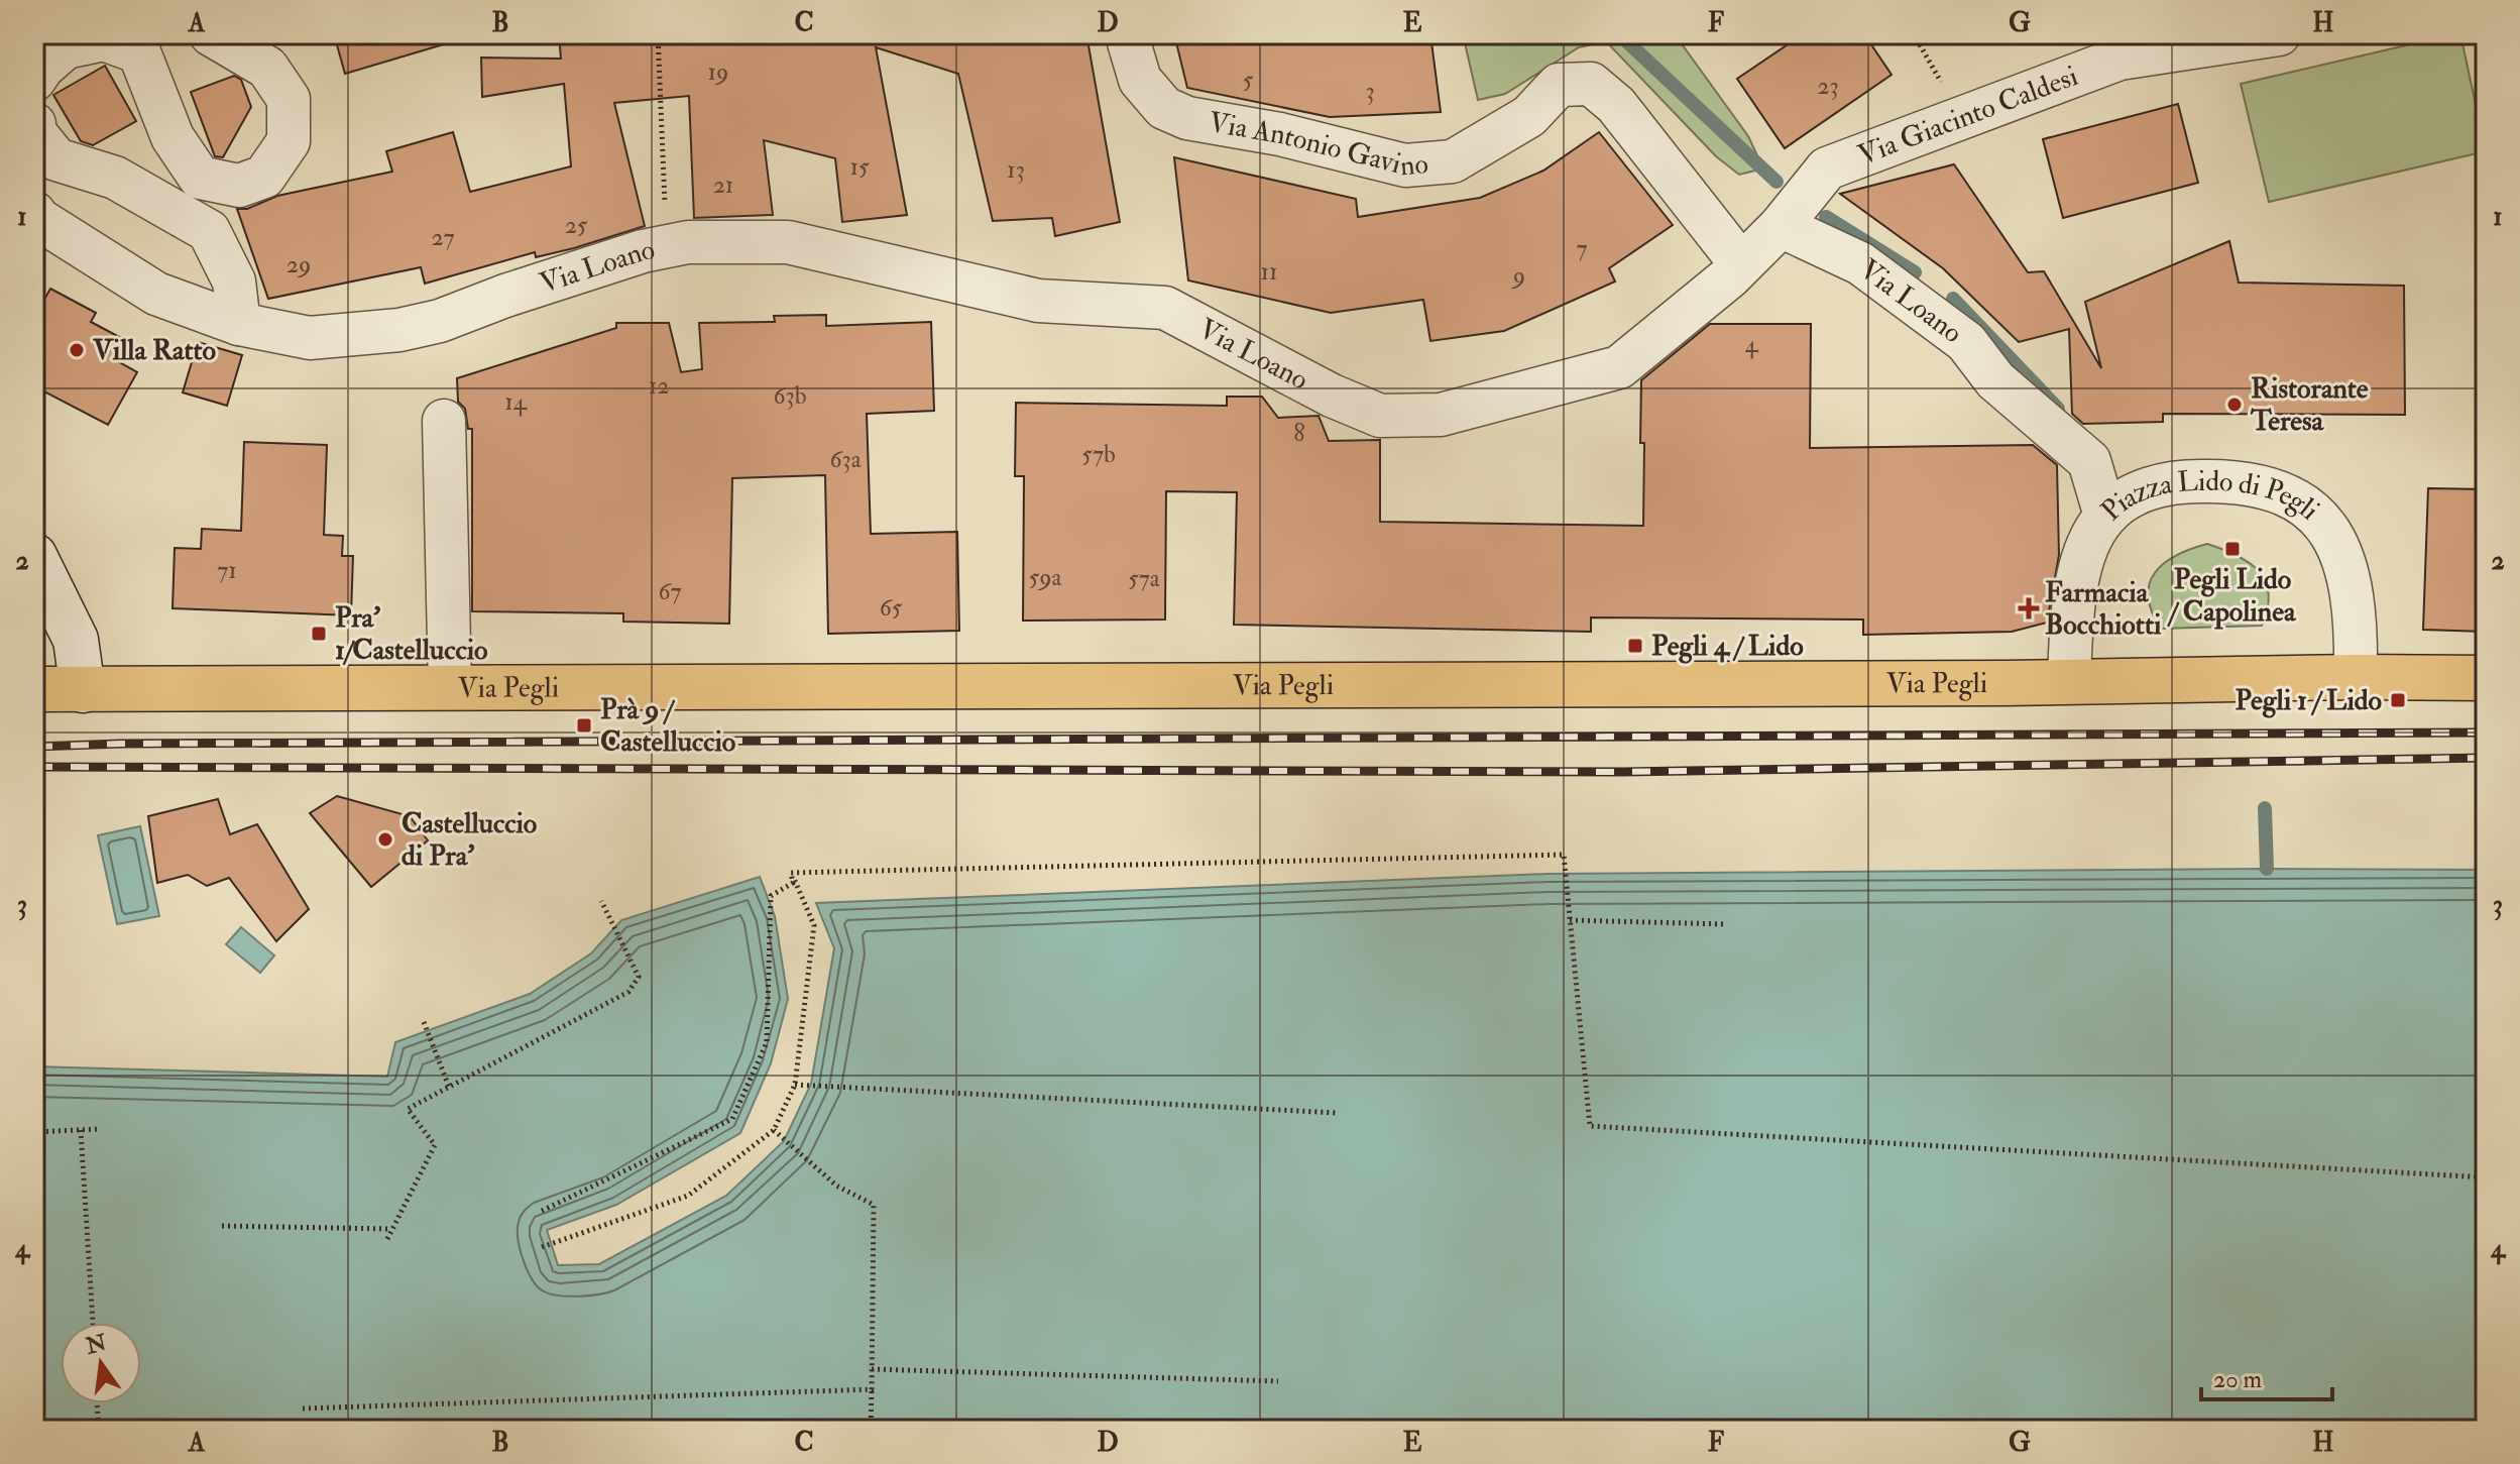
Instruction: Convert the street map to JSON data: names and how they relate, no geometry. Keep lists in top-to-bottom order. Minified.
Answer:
{"streets":{"main road":["Via Pegli"],"street":["Via Giacinto Caldesi","Via Antonio Gavino","Via Loano","Piazza Lido di Pegli"]},"crossings":[["Via Giacinto Caldesi","Via Loano"],["Via Antonio Gavino","Via Loano"],["Via Loano","Piazza Lido di Pegli"],["Piazza Lido di Pegli","Via Pegli"]],"places":{"other":["Villa Ratto","Ristorante Teresa","Castelluccio di Pra'"],"transit":["Pegli Lido / Capolinea","Pra' 1/Castelluccio","Pegli 4 / Lido","Pegli 1 / Lido","Prà 9 / Castelluccio"],"health":["Farmacia Bocchiotti"]},"house_numbers":["19","5","23","3","15","13","21","25","27","7","29","11","9","4","12","63b","14","8","57b","63a","71","59a","57a","67","65"],"scale_bar":"20 m","north":"top","grid":{"columns":["A","B","C","D","E","F","G","H"],"rows":["1","2","3","4"]}}
